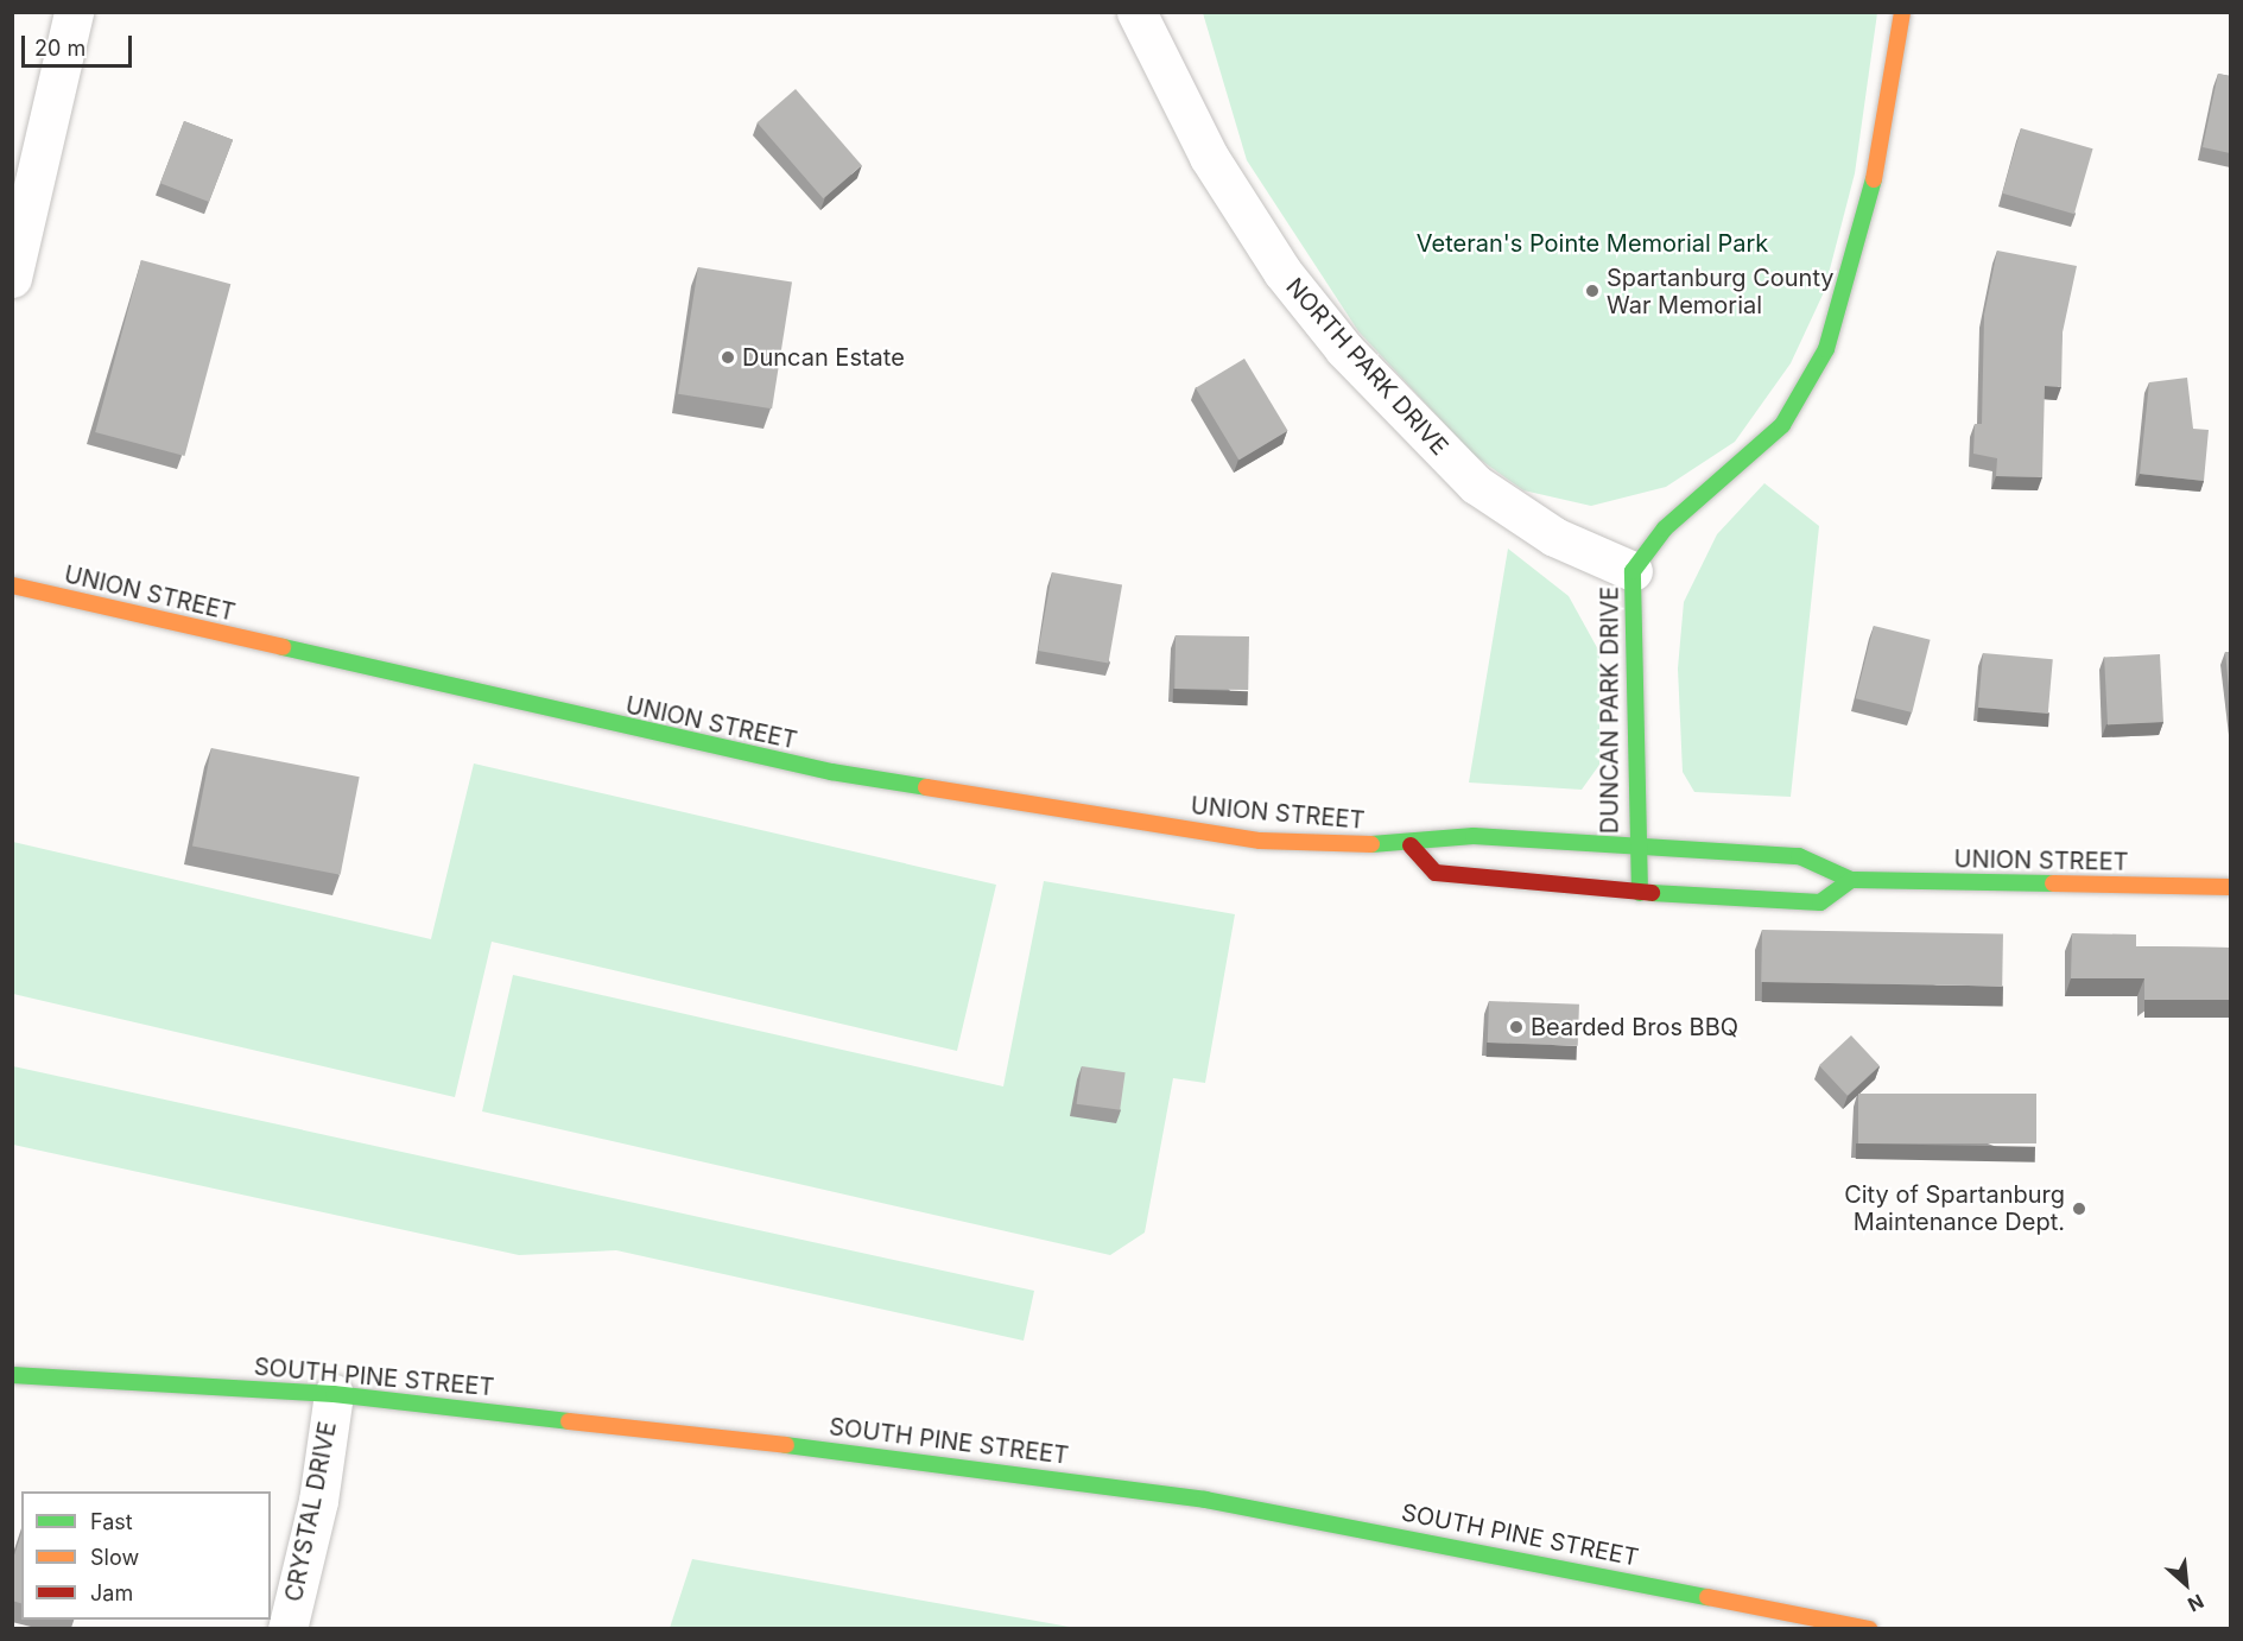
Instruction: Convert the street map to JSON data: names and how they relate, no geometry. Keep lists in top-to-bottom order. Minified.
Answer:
{"streets":{"main road":["UNION STREET","DUNCAN PARK DRIVE","SOUTH PINE STREET"],"street":["NORTH PARK DRIVE","CRYSTAL DRIVE"]},"crossings":[["NORTH PARK DRIVE","DUNCAN PARK DRIVE"],["UNION STREET","DUNCAN PARK DRIVE"],["SOUTH PINE STREET","CRYSTAL DRIVE"]],"parks":["Veteran's Pointe Memorial Park"],"places":["Spartanburg County War Memorial","Duncan Estate","Bearded Bros BBQ","City of Spartanburg Maintenance Dept."],"legend":["Fast","Slow","Jam"],"scale_bar":"20 m","north":"bottom right"}
